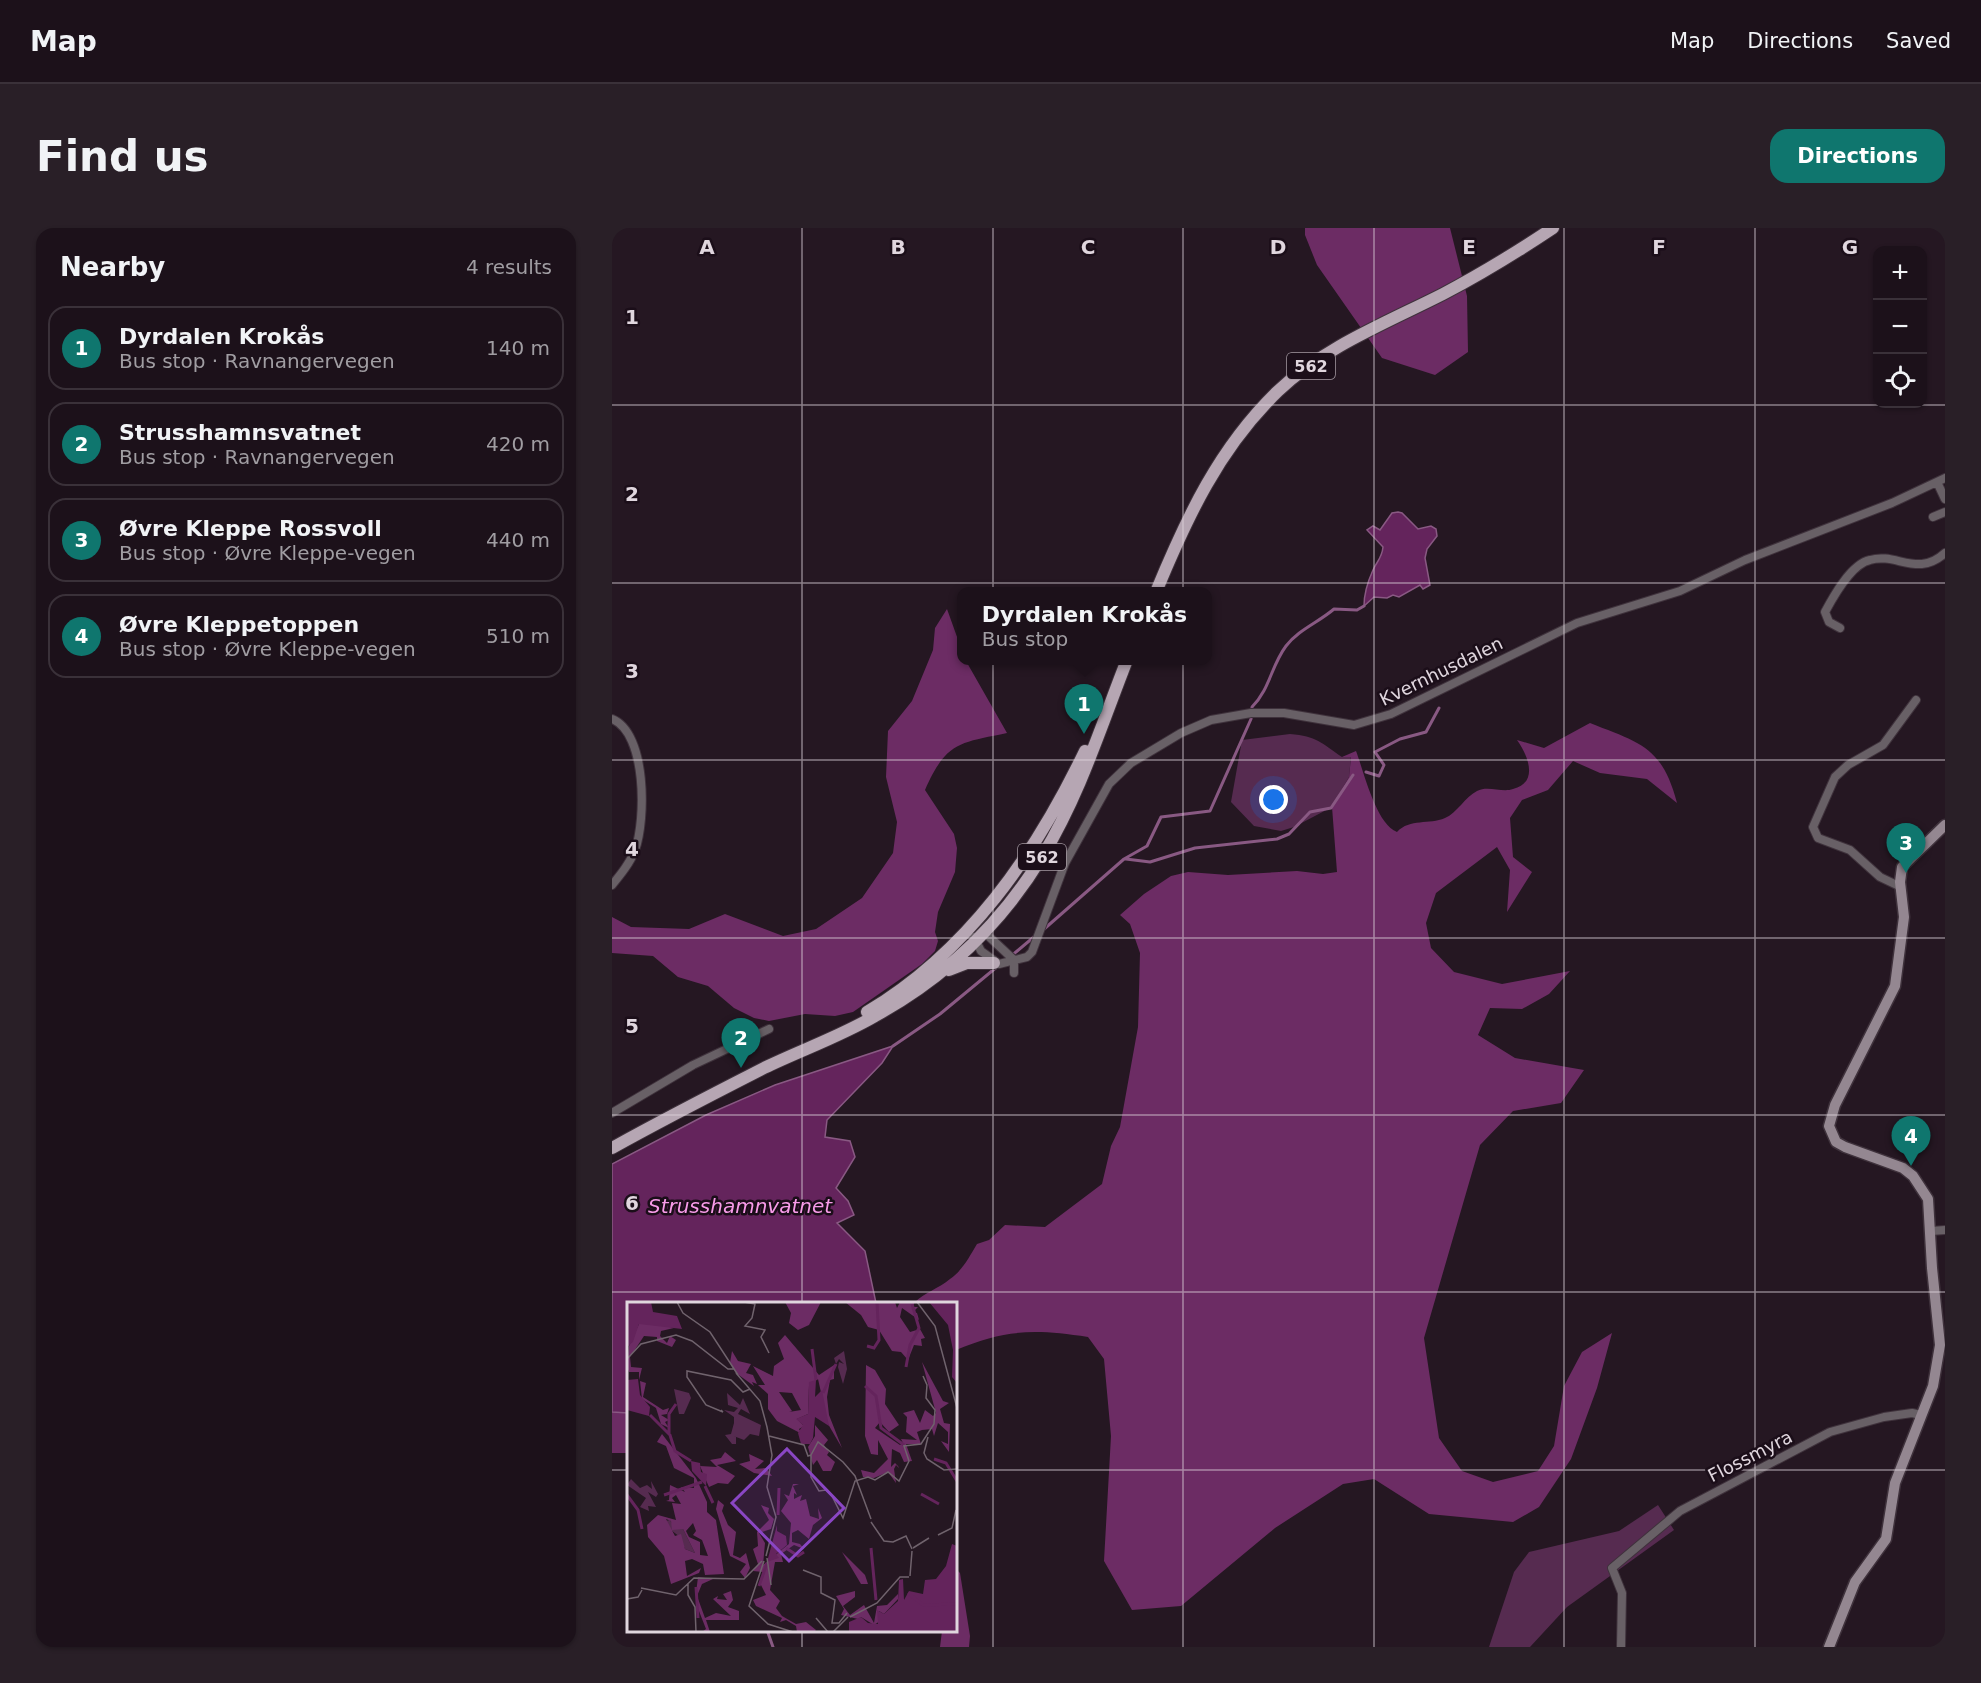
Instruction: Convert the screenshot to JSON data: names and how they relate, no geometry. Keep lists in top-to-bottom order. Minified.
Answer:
{"streets":{"main road":["562"],"street":["Kvernhusdalen","Flossmyra"]},"crossings":[["562","Kvernhusdalen"]],"water":["Strusshamnvatnet"],"page":{"header":"Map","nav":["Map","Directions","Saved"],"buttons":"Directions","title":"Find us","heading":["Nearby","4 results"],"map_buttons":["+","−"],"list":[{"mark":"1","name":"Dyrdalen Krokås","note":"Bus stop · Ravnangervegen","value":"140 m"},{"mark":"2","name":"Strusshamnsvatnet","note":"Bus stop · Ravnangervegen","value":"420 m"},{"mark":"3","name":"Øvre Kleppe Rossvoll","note":"Bus stop · Øvre Kleppe-vegen","value":"440 m"},{"mark":"4","name":"Øvre Kleppetoppen","note":"Bus stop · Øvre Kleppe-vegen","value":"510 m"}],"popup":["Dyrdalen Krokås","Bus stop"],"pins":["1","3","2","4"]},"grid":{"columns":["A","B","C","D","E","F","G"],"rows":["1","2","3","4","5","6"]}}
